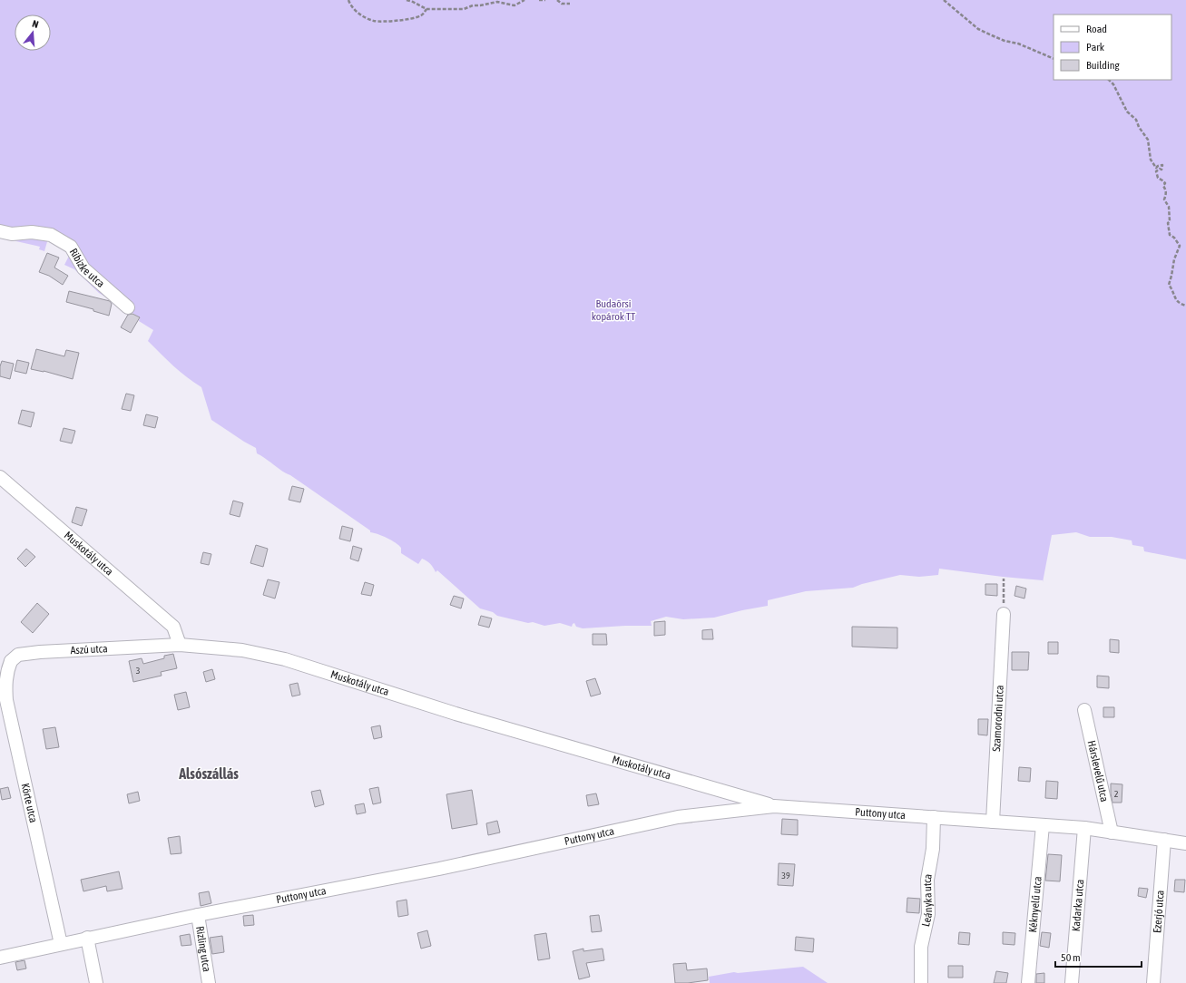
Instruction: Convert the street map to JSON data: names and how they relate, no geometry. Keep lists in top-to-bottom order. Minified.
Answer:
{"streets":{"street":["Ribizke utca","Muskotály utca","Aszú utca","Szamorodni utca","Hárslevelű utca","Körte utca","Puttony utca","Leányka utca","Kéknyelű utca","Kadarka utca","Ezerjó utca","Rizling utca"]},"crossings":[["Muskotály utca","Aszú utca"],["Muskotály utca","Puttony utca"],["Aszú utca","Körte utca"],["Szamorodni utca","Puttony utca"],["Hárslevelű utca","Puttony utca"],["Körte utca","Puttony utca"],["Puttony utca","Leányka utca"],["Puttony utca","Kéknyelű utca"],["Puttony utca","Kadarka utca"],["Puttony utca","Ezerjó utca"],["Puttony utca","Rizling utca"]],"districts":["Alsószállás"],"parks":["Budaörsi kopárok TT"],"house_numbers":["3","2","39"],"legend":["Road","Park","Building"],"scale_bar":"50 m","north":"top"}
